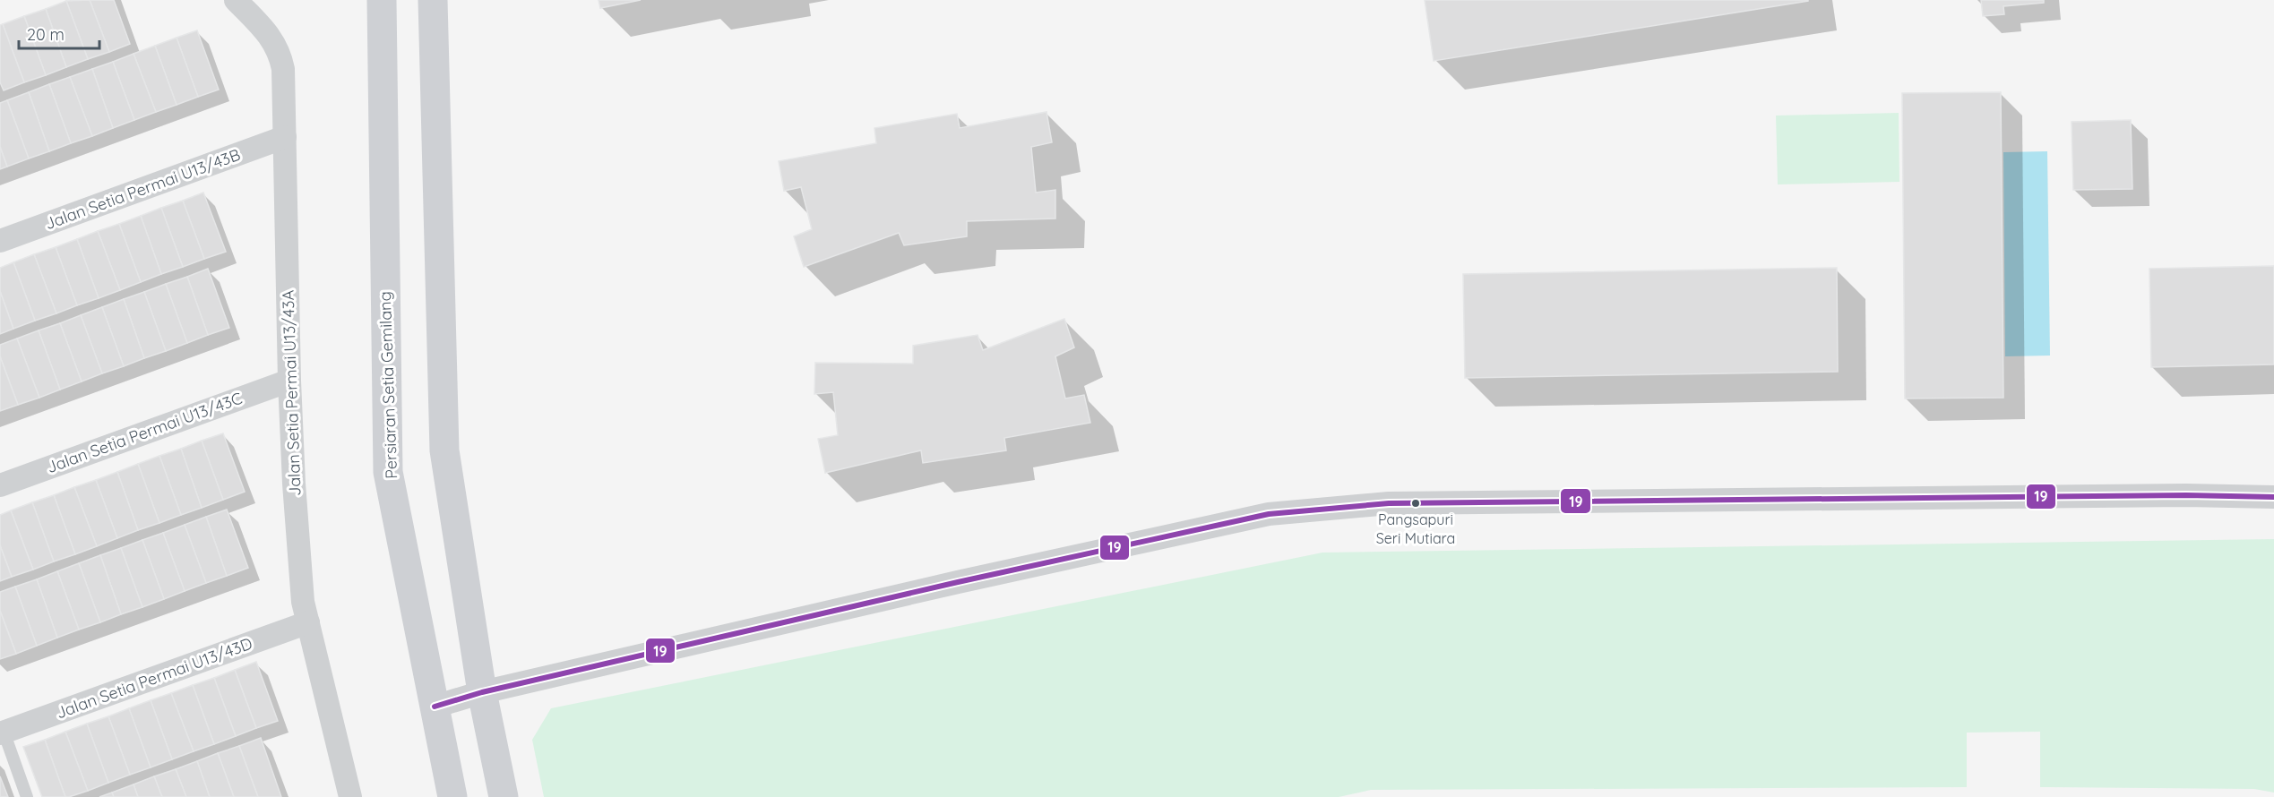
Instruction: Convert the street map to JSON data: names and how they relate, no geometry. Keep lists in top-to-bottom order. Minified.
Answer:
{"streets":{"street":["Jalan Setia Permai U13/43B","Persiaran Setia Gemilang","Jalan Setia Permai U13/43A","Jalan Setia Permai U13/43C","Jalan Setia Permai U13/43D"]},"crossings":[["Jalan Setia Permai U13/43B","Jalan Setia Permai U13/43A"],["Jalan Setia Permai U13/43A","Jalan Setia Permai U13/43C"],["Jalan Setia Permai U13/43A","Jalan Setia Permai U13/43D"]],"places":["Pangsapuri Seri Mutiara"],"lines":["transit line 19"],"scale_bar":"20 m"}
